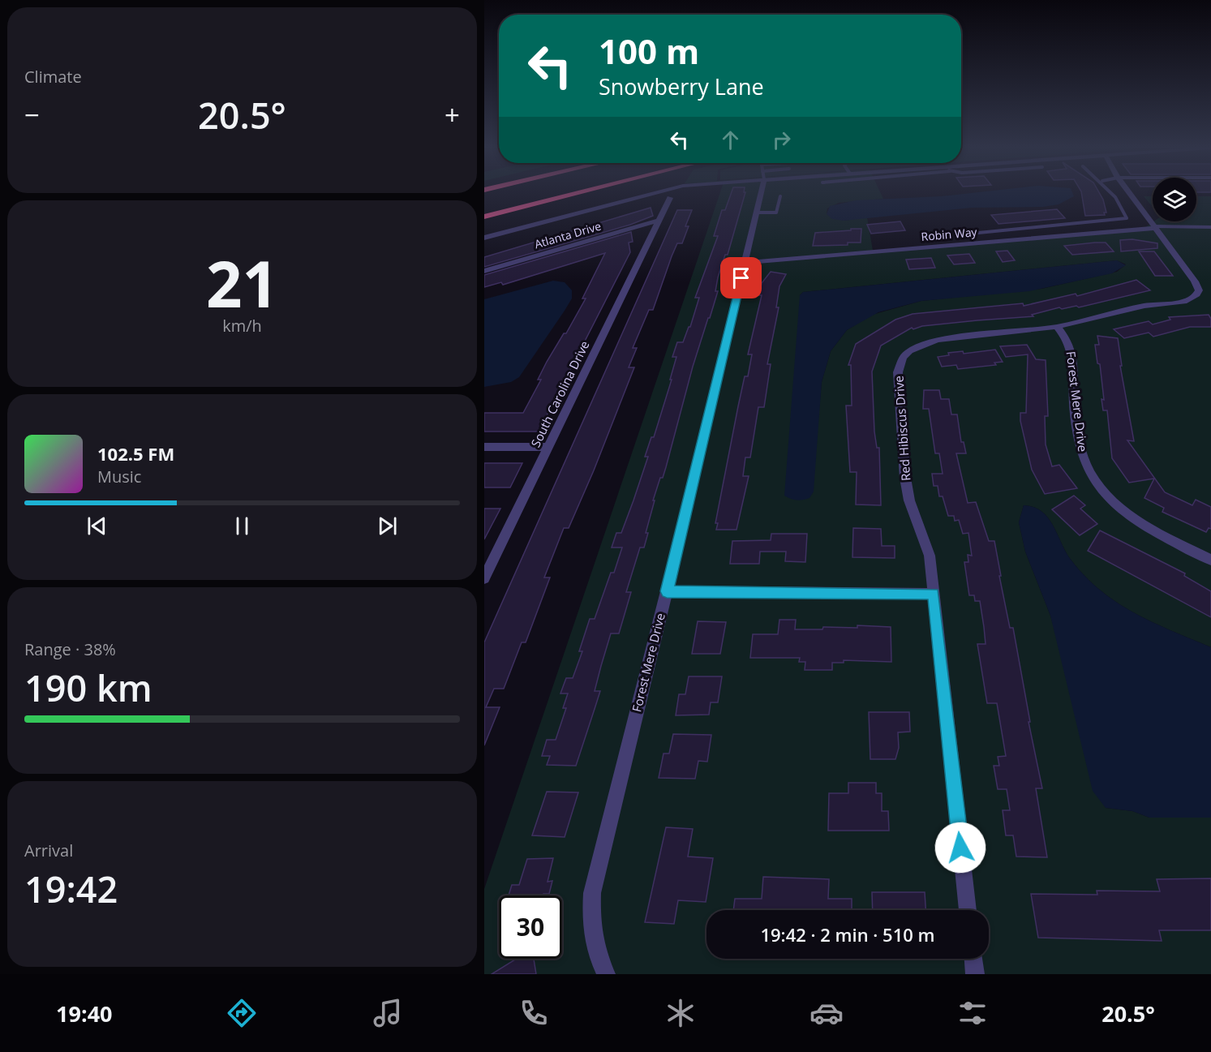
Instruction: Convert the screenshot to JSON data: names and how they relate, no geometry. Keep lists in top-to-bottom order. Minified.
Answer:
{"streets":{"street":["Robin Way","Atlanta Drive","South Carolina Drive","Forest Mere Drive","Red Hibiscus Drive"]},"crossings":[["Robin Way","Forest Mere Drive"],["Robin Way","Red Hibiscus Drive"],["Atlanta Drive","South Carolina Drive"],["Forest Mere Drive","Red Hibiscus Drive"]],"page":{"tile":["Climate",["21","km/h"],["Range · 38%","190 km"],["Arrival","19:42"]],"turn":["100 m","Snowberry Lane"],"heat":["−","20.5°","+"],"song":["102.5 FM","Music"],"limit":"30","trip":"19:42 · 2 min · 510 m","tabs":["19:40","20.5°"]}}
